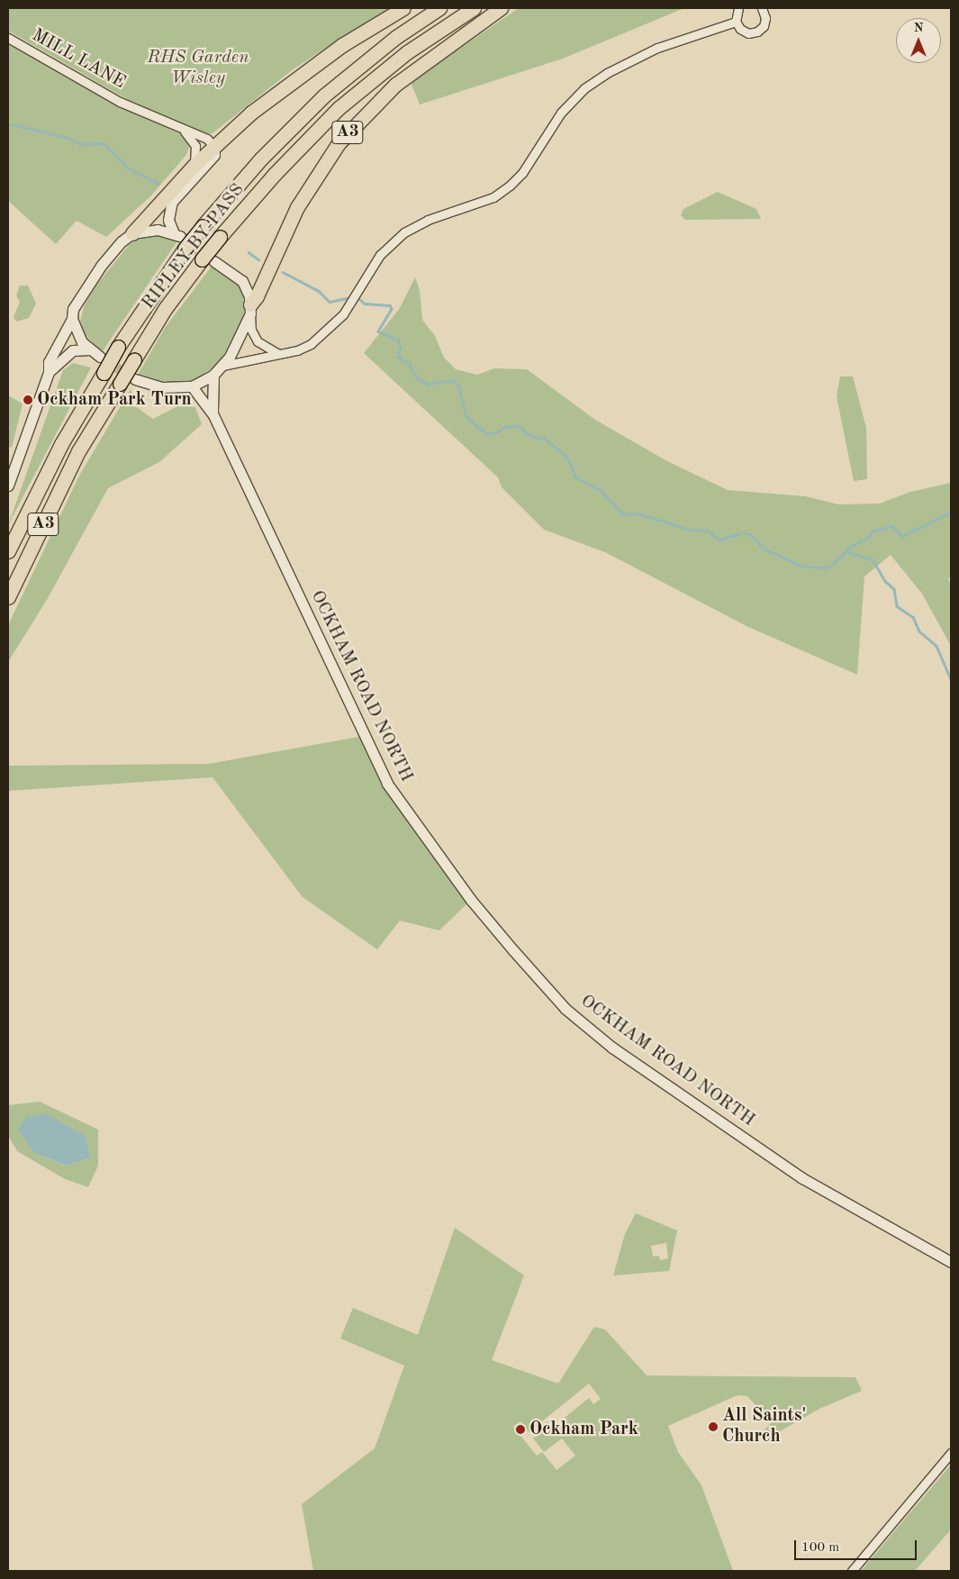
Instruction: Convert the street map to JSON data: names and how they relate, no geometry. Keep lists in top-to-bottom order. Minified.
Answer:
{"streets":{"highway":["A3","RIPLEY BY-PASS"],"main road":["OCKHAM ROAD NORTH"],"street":["MILL LANE"]},"parks":["RHS Garden Wisley"],"places":["Ockham Park Turn","All Saints' Church","Ockham Park"],"scale_bar":"100 m","north":"top"}
